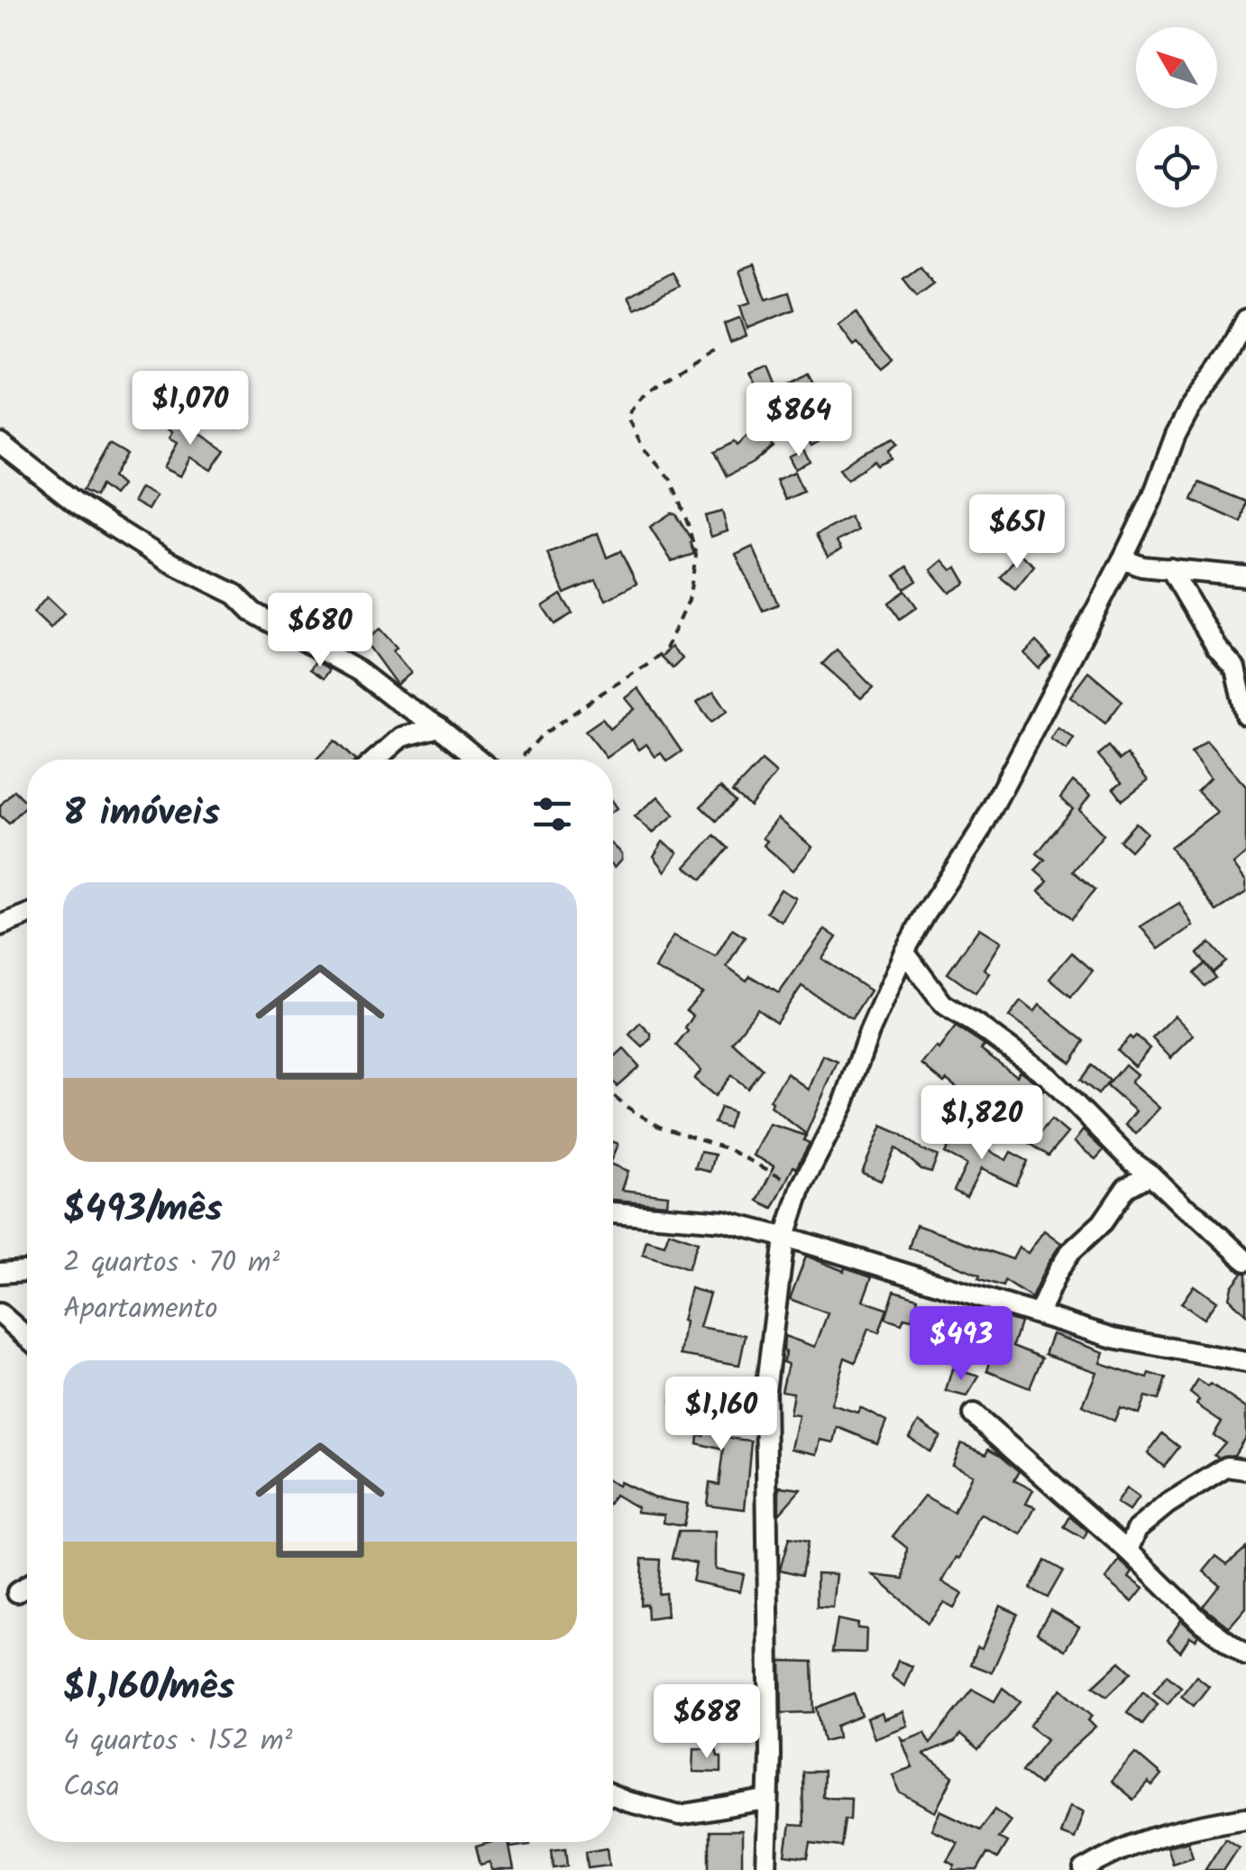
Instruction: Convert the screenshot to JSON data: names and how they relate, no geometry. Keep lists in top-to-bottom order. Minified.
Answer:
{"north":"top left","page":{"price":["$1,070","$864","$651","$680","$1,820","$493","$1,160","$688"],"heading":"8 imóveis","list":[{"name":"$493/mês","note":"2 quartos · 70 m² · Apartamento"},{"name":"$1,160/mês","note":"4 quartos · 152 m² · Casa"}]}}
